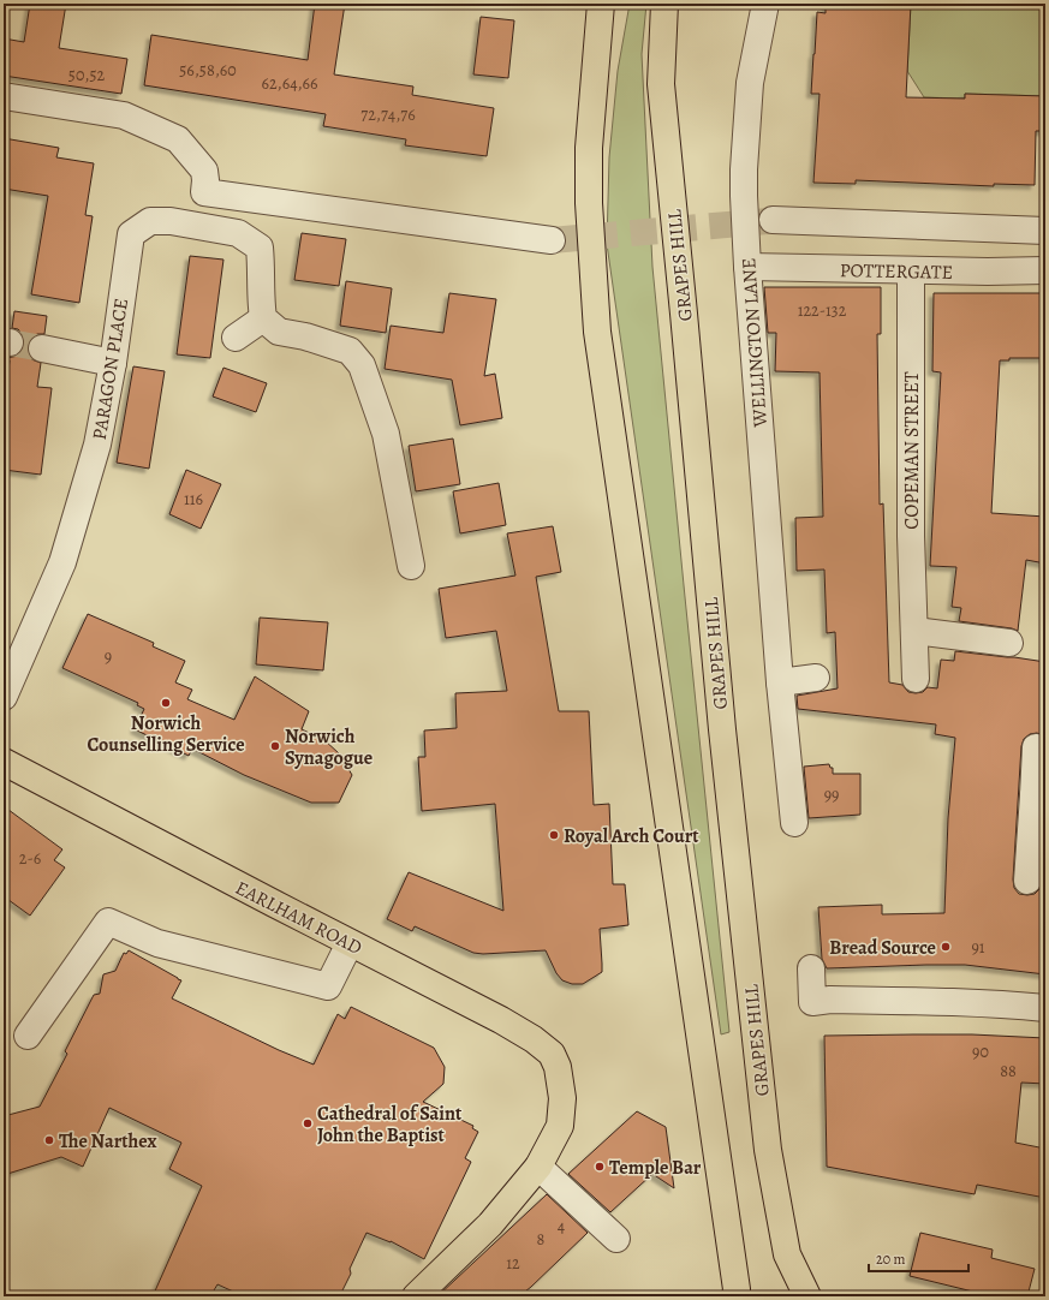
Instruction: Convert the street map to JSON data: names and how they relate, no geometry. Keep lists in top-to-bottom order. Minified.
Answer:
{"streets":{"main road":["GRAPES HILL","EARLHAM ROAD"],"street":["POTTERGATE","WELLINGTON LANE","PARAGON PLACE","COPEMAN STREET"]},"crossings":[["POTTERGATE","WELLINGTON LANE"],["POTTERGATE","COPEMAN STREET"]],"places":["Norwich Counselling Service","Norwich Synagogue","Royal Arch Court","Bread Source","Cathedral of Saint John the Baptist","The Narthex","Temple Bar"],"house_numbers":["56,58,60","50,52","62,64,66","72,74,76","122-132","116","9","99","2-6","91","90","88","4","8","12"],"scale_bar":"20 m"}
